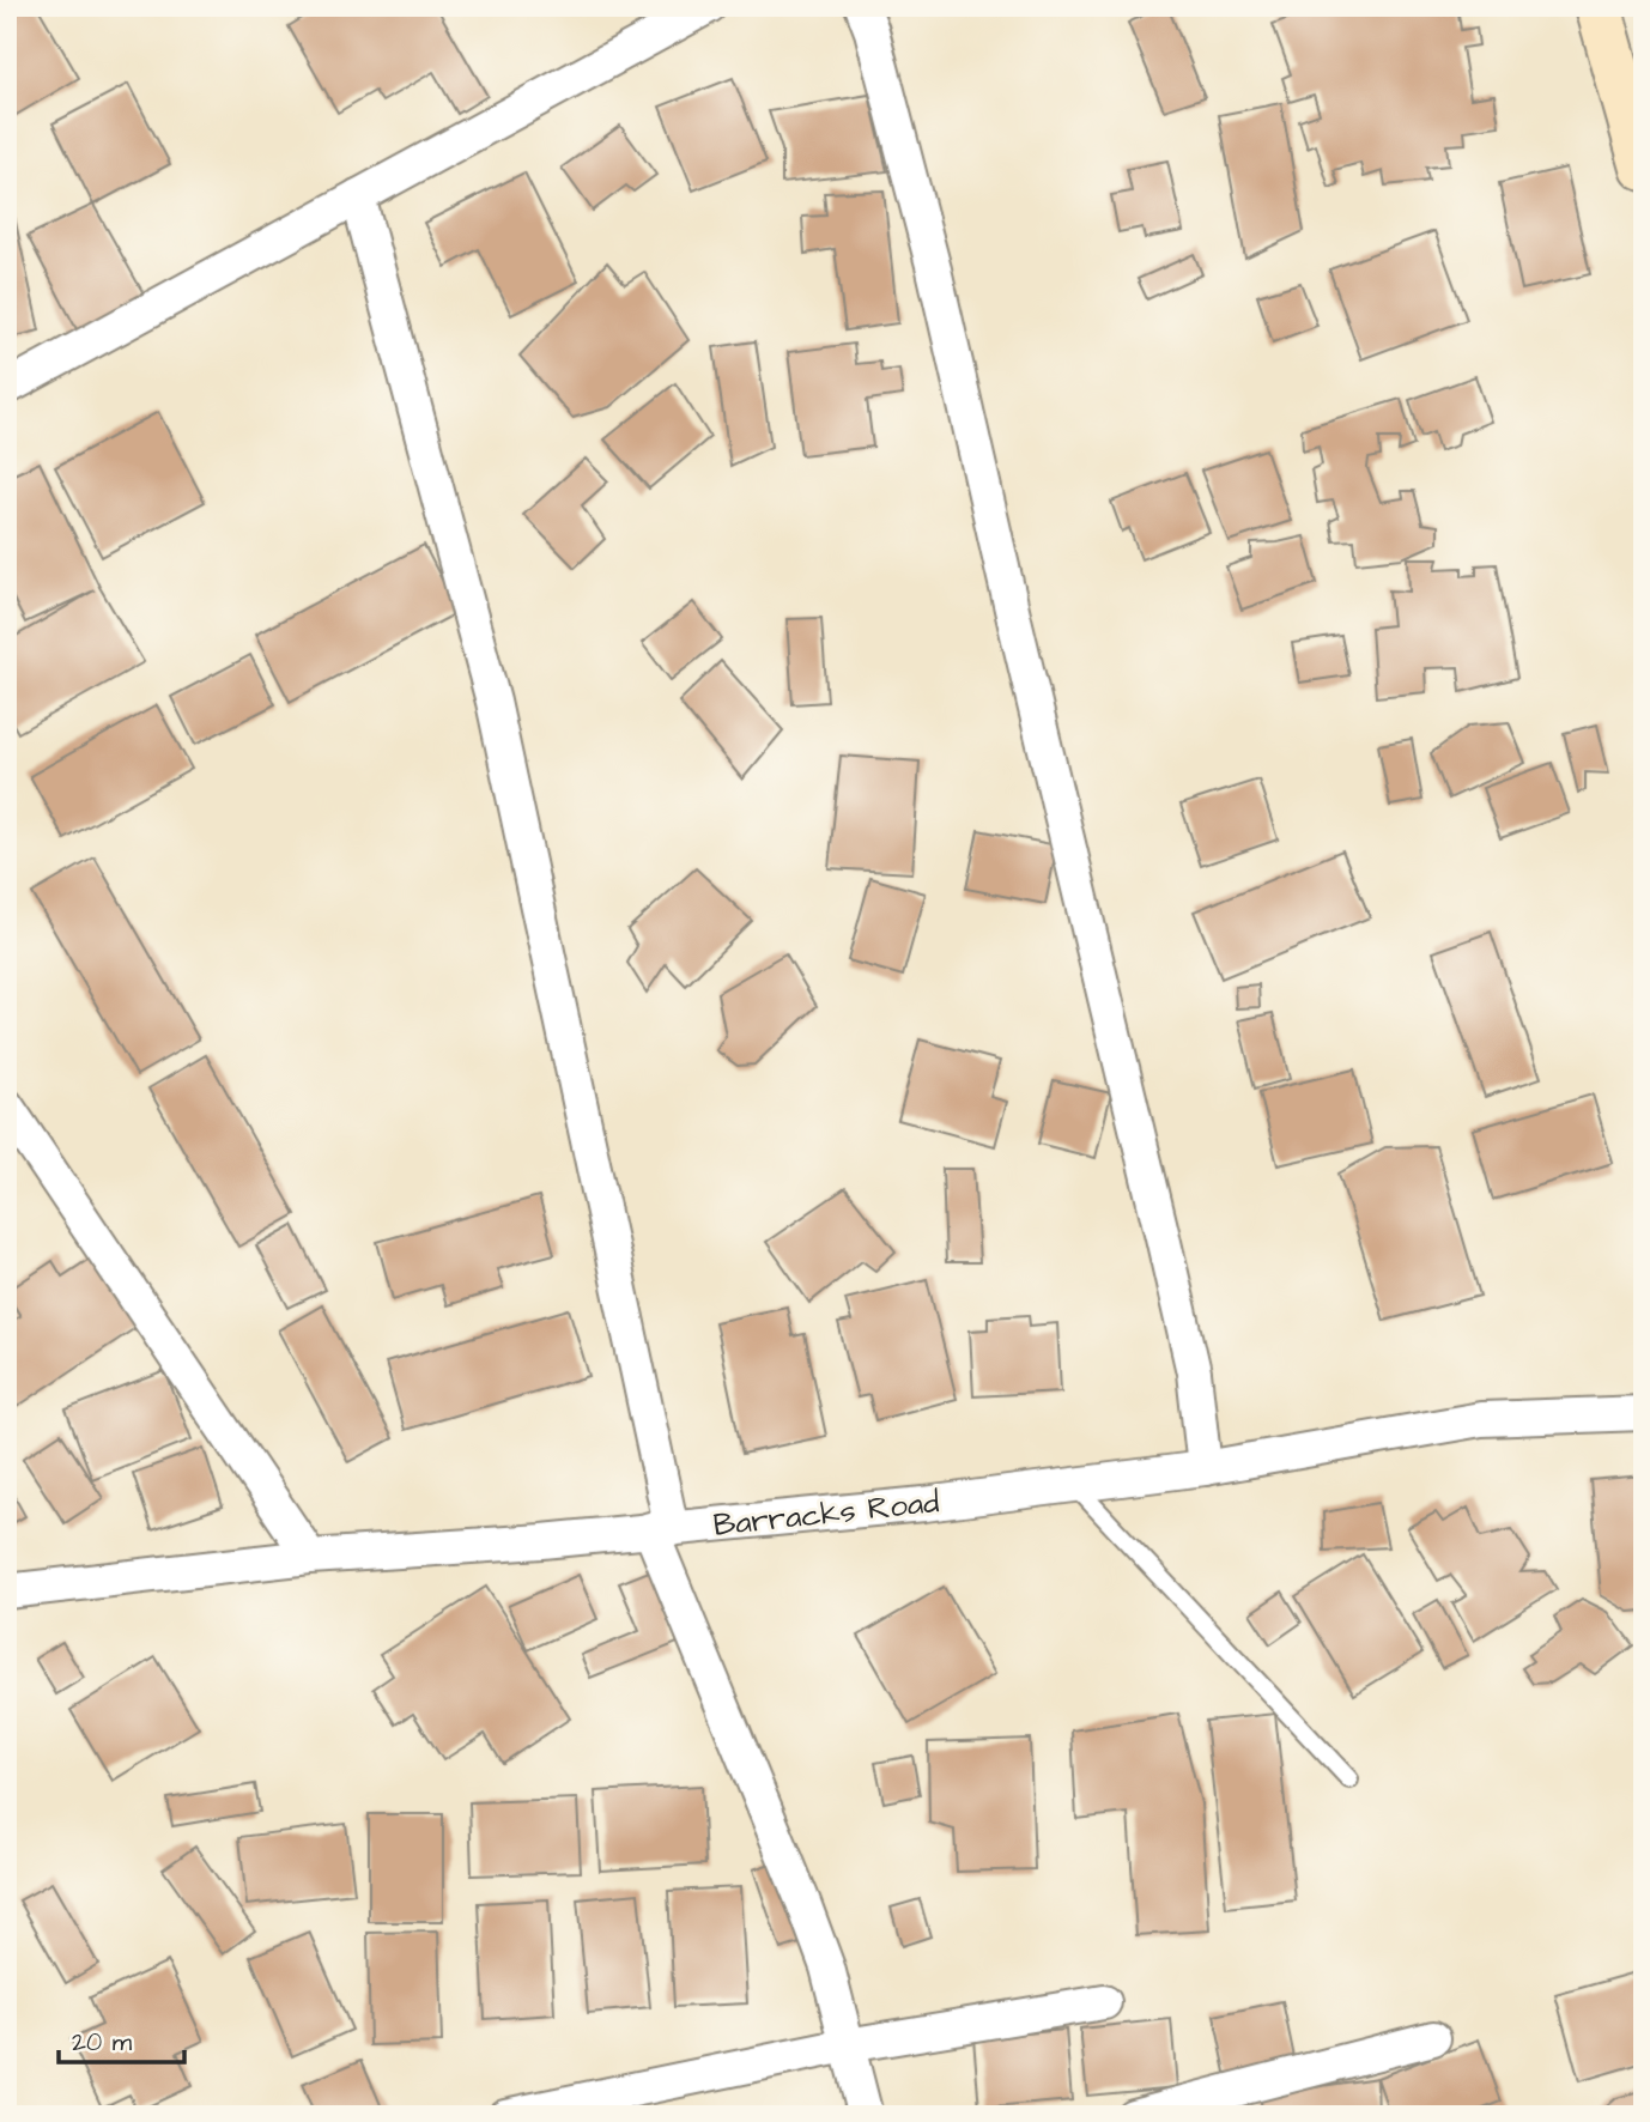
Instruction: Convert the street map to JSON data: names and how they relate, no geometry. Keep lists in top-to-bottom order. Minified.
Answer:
{"streets":{"street":["Barracks Road"]},"scale_bar":"20 m"}
